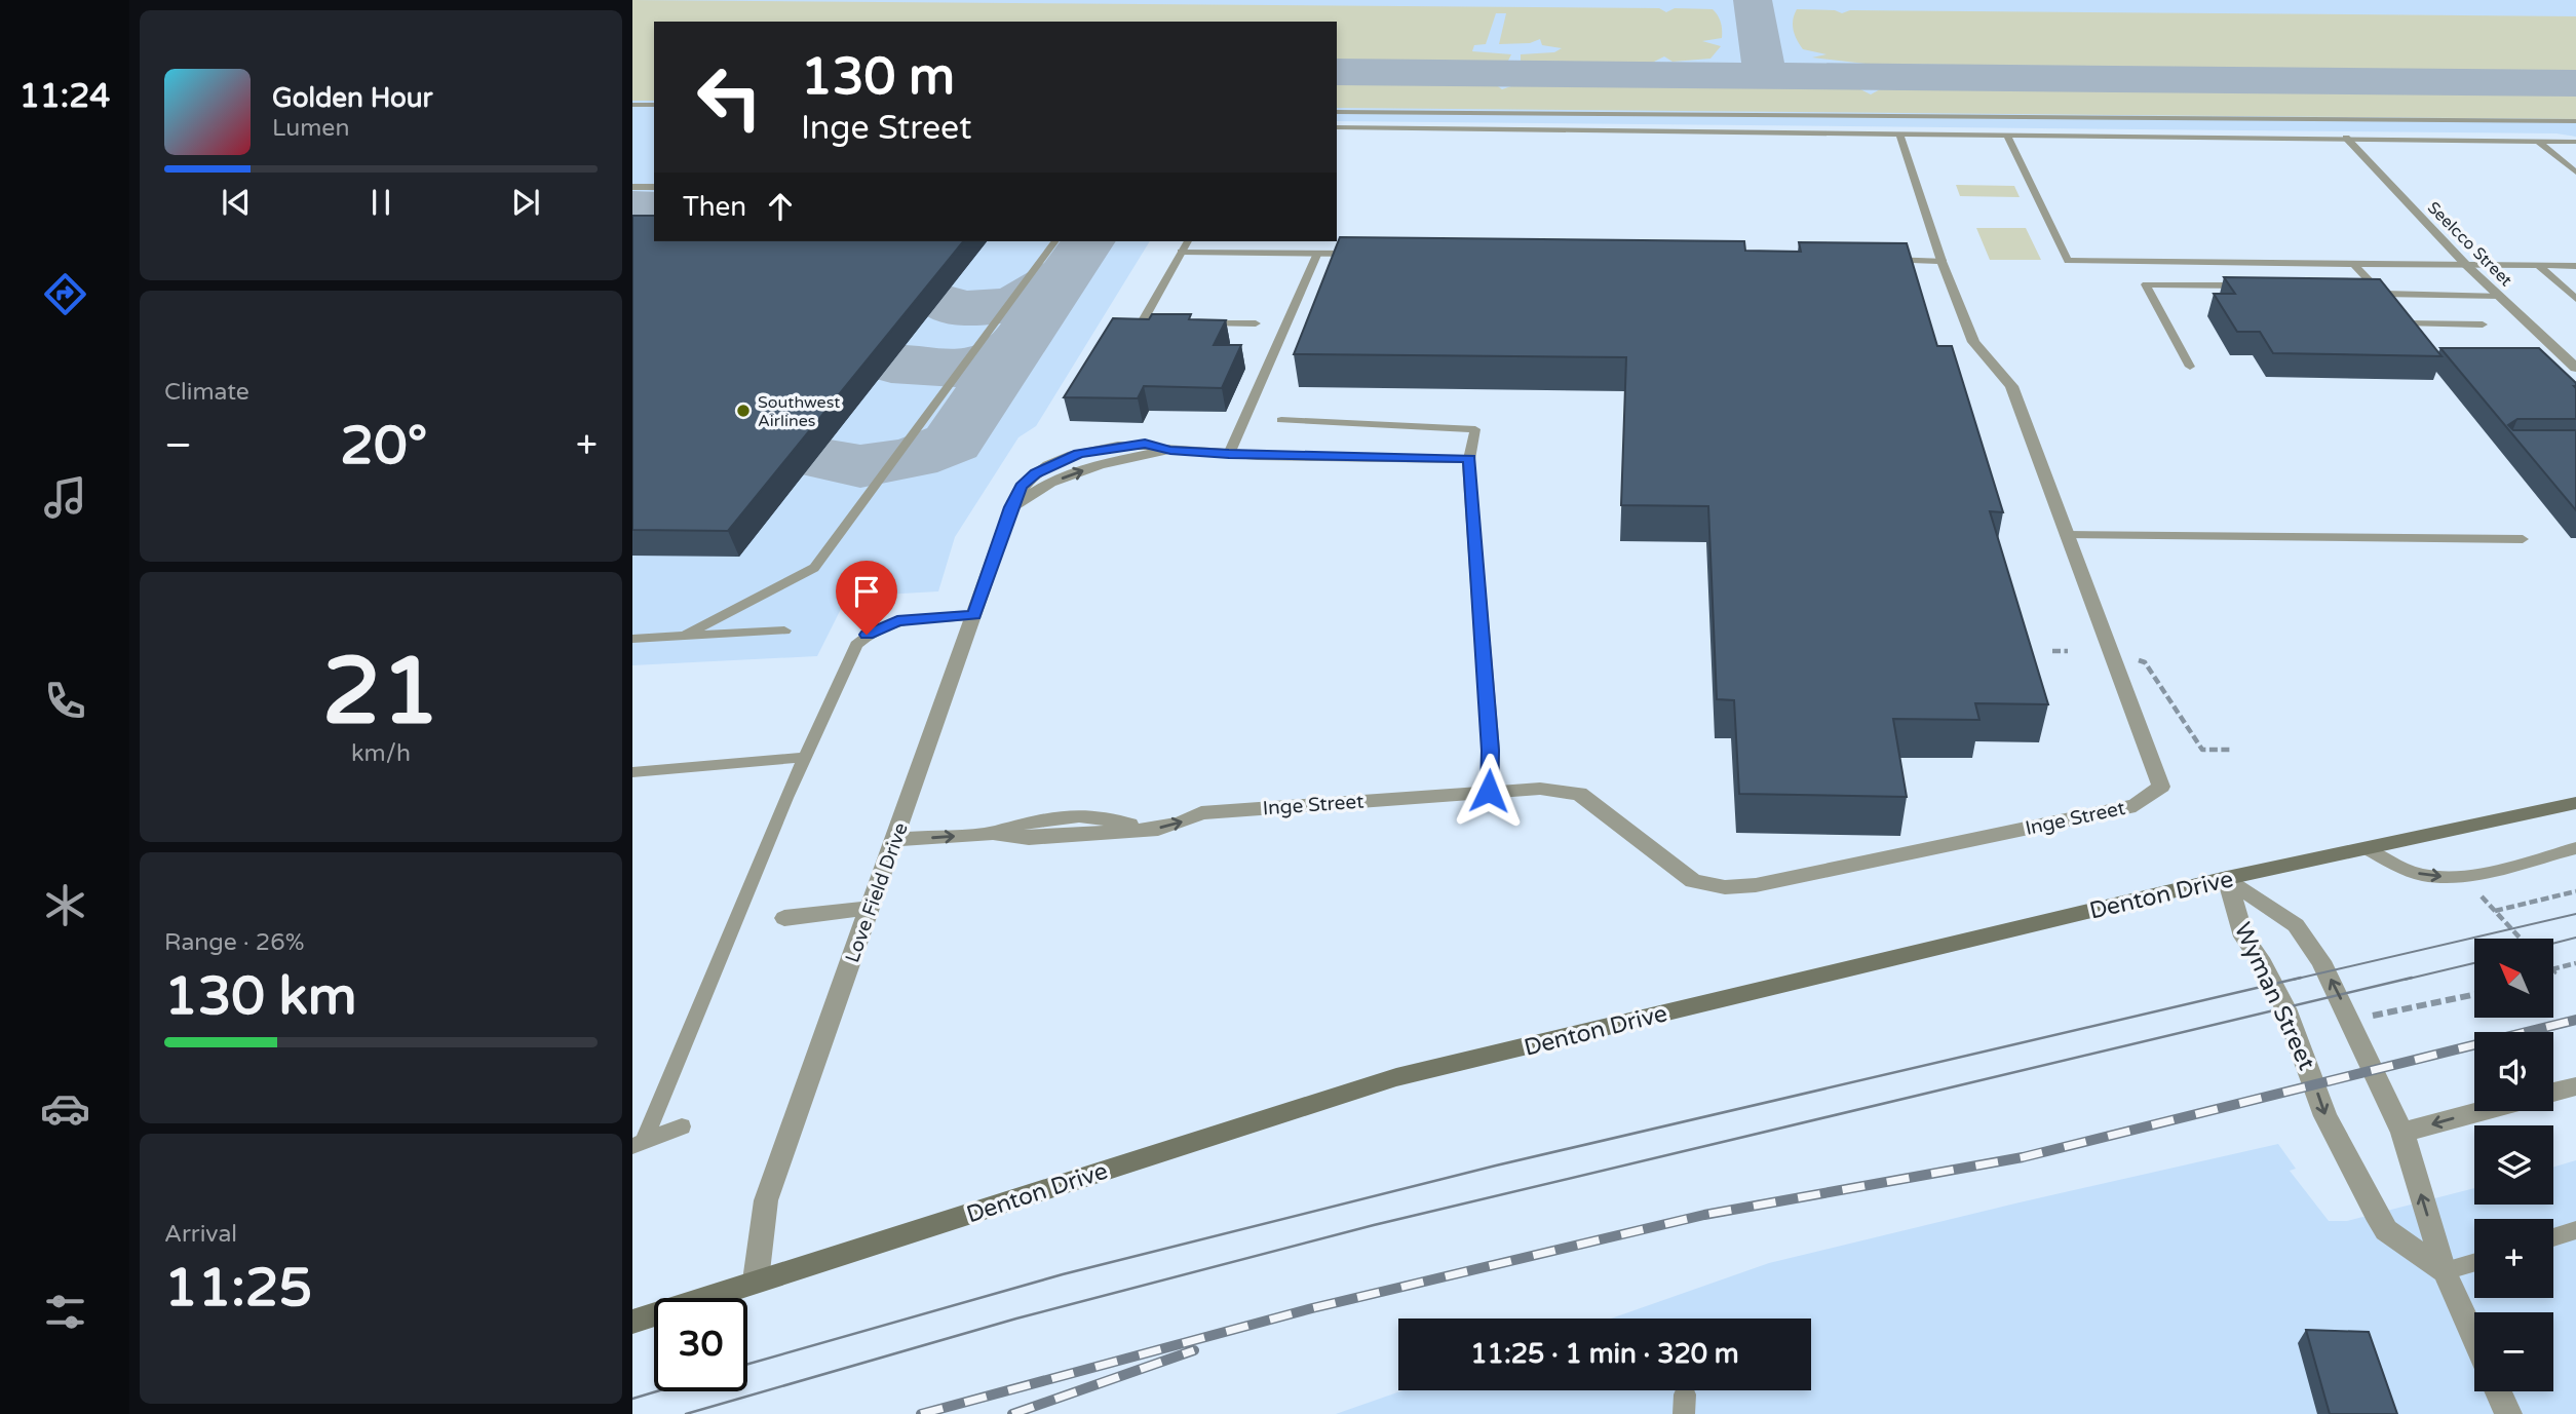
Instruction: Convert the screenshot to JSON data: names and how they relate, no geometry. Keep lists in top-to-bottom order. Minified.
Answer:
{"streets":{"main road":["Denton Drive"],"street":["Seelcco Street","Inge Street","Love Field Drive","Wyman Street"]},"crossings":[["Inge Street","Love Field Drive"],["Love Field Drive","Denton Drive"],["Denton Drive","Wyman Street"]],"places":["Southwest Airlines"],"north":"top left","page":{"tabs":"11:24","turn":["130 m","Inge Street"],"song":["Golden Hour","Lumen"],"then":"Then","tile":["Climate",["21","km/h"],["Range · 26%","130 km"],["Arrival","11:25"]],"heat":["−","20°","+"],"map_buttons":["+","−"],"limit":"30","trip":"11:25 · 1 min · 320 m"}}
